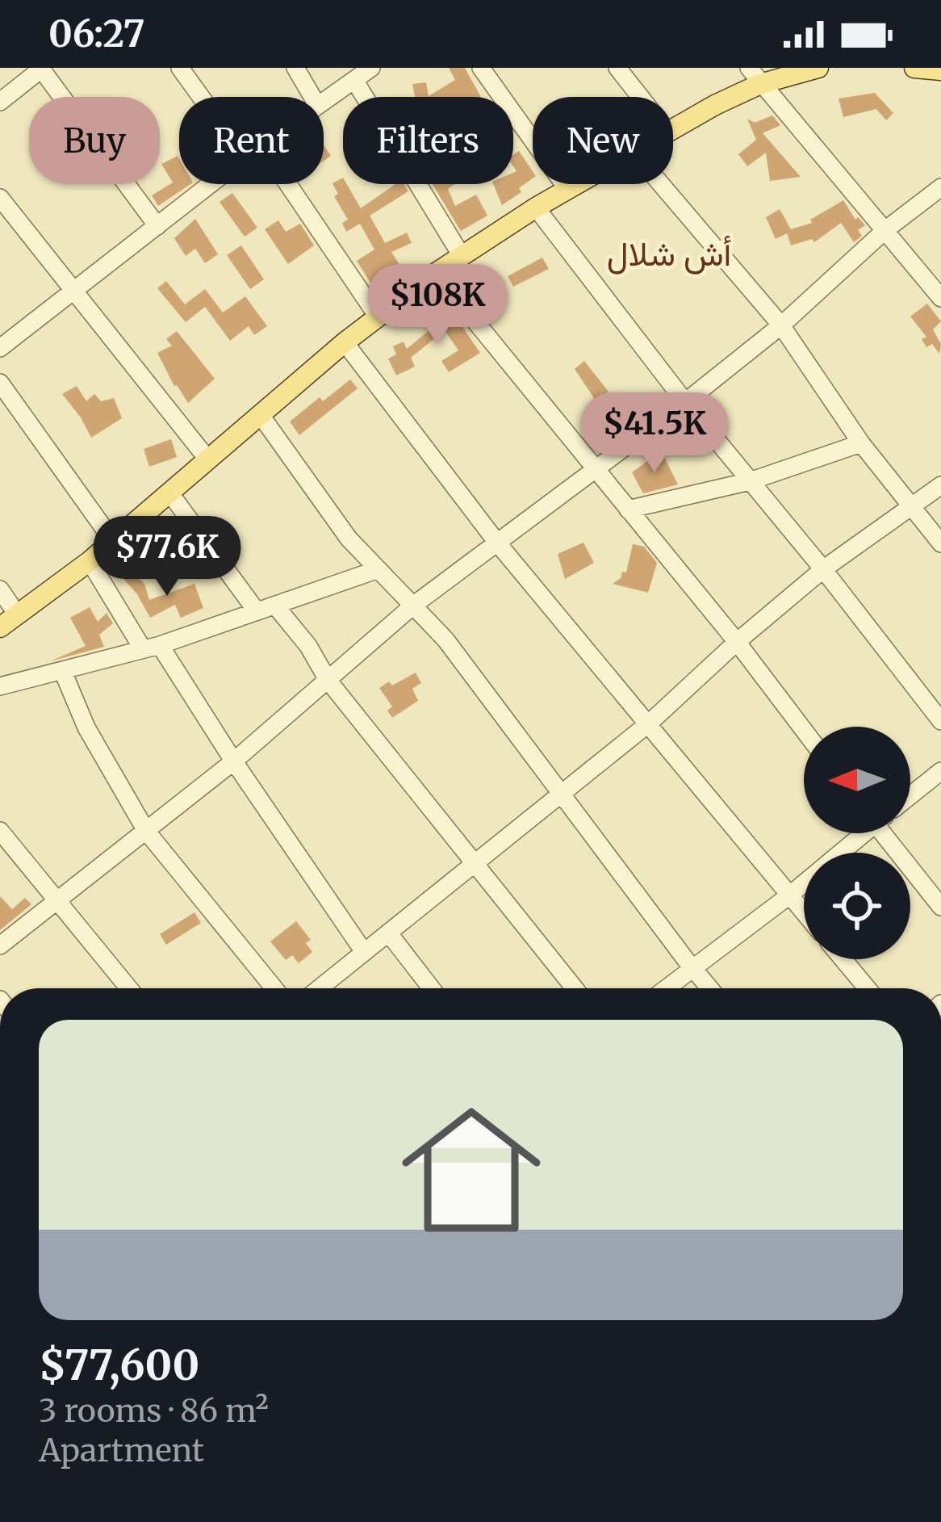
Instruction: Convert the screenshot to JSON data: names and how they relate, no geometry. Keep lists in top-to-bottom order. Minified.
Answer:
{"districts":["أش شلال"],"north":"left","page":{"status":"06:27","chip":["Buy","Rent","Filters","New"],"price":["$108K","$41.5K","$77.6K"],"list":[{"name":"$77,600","note":"3 rooms · 86 m² · Apartment"}]}}
